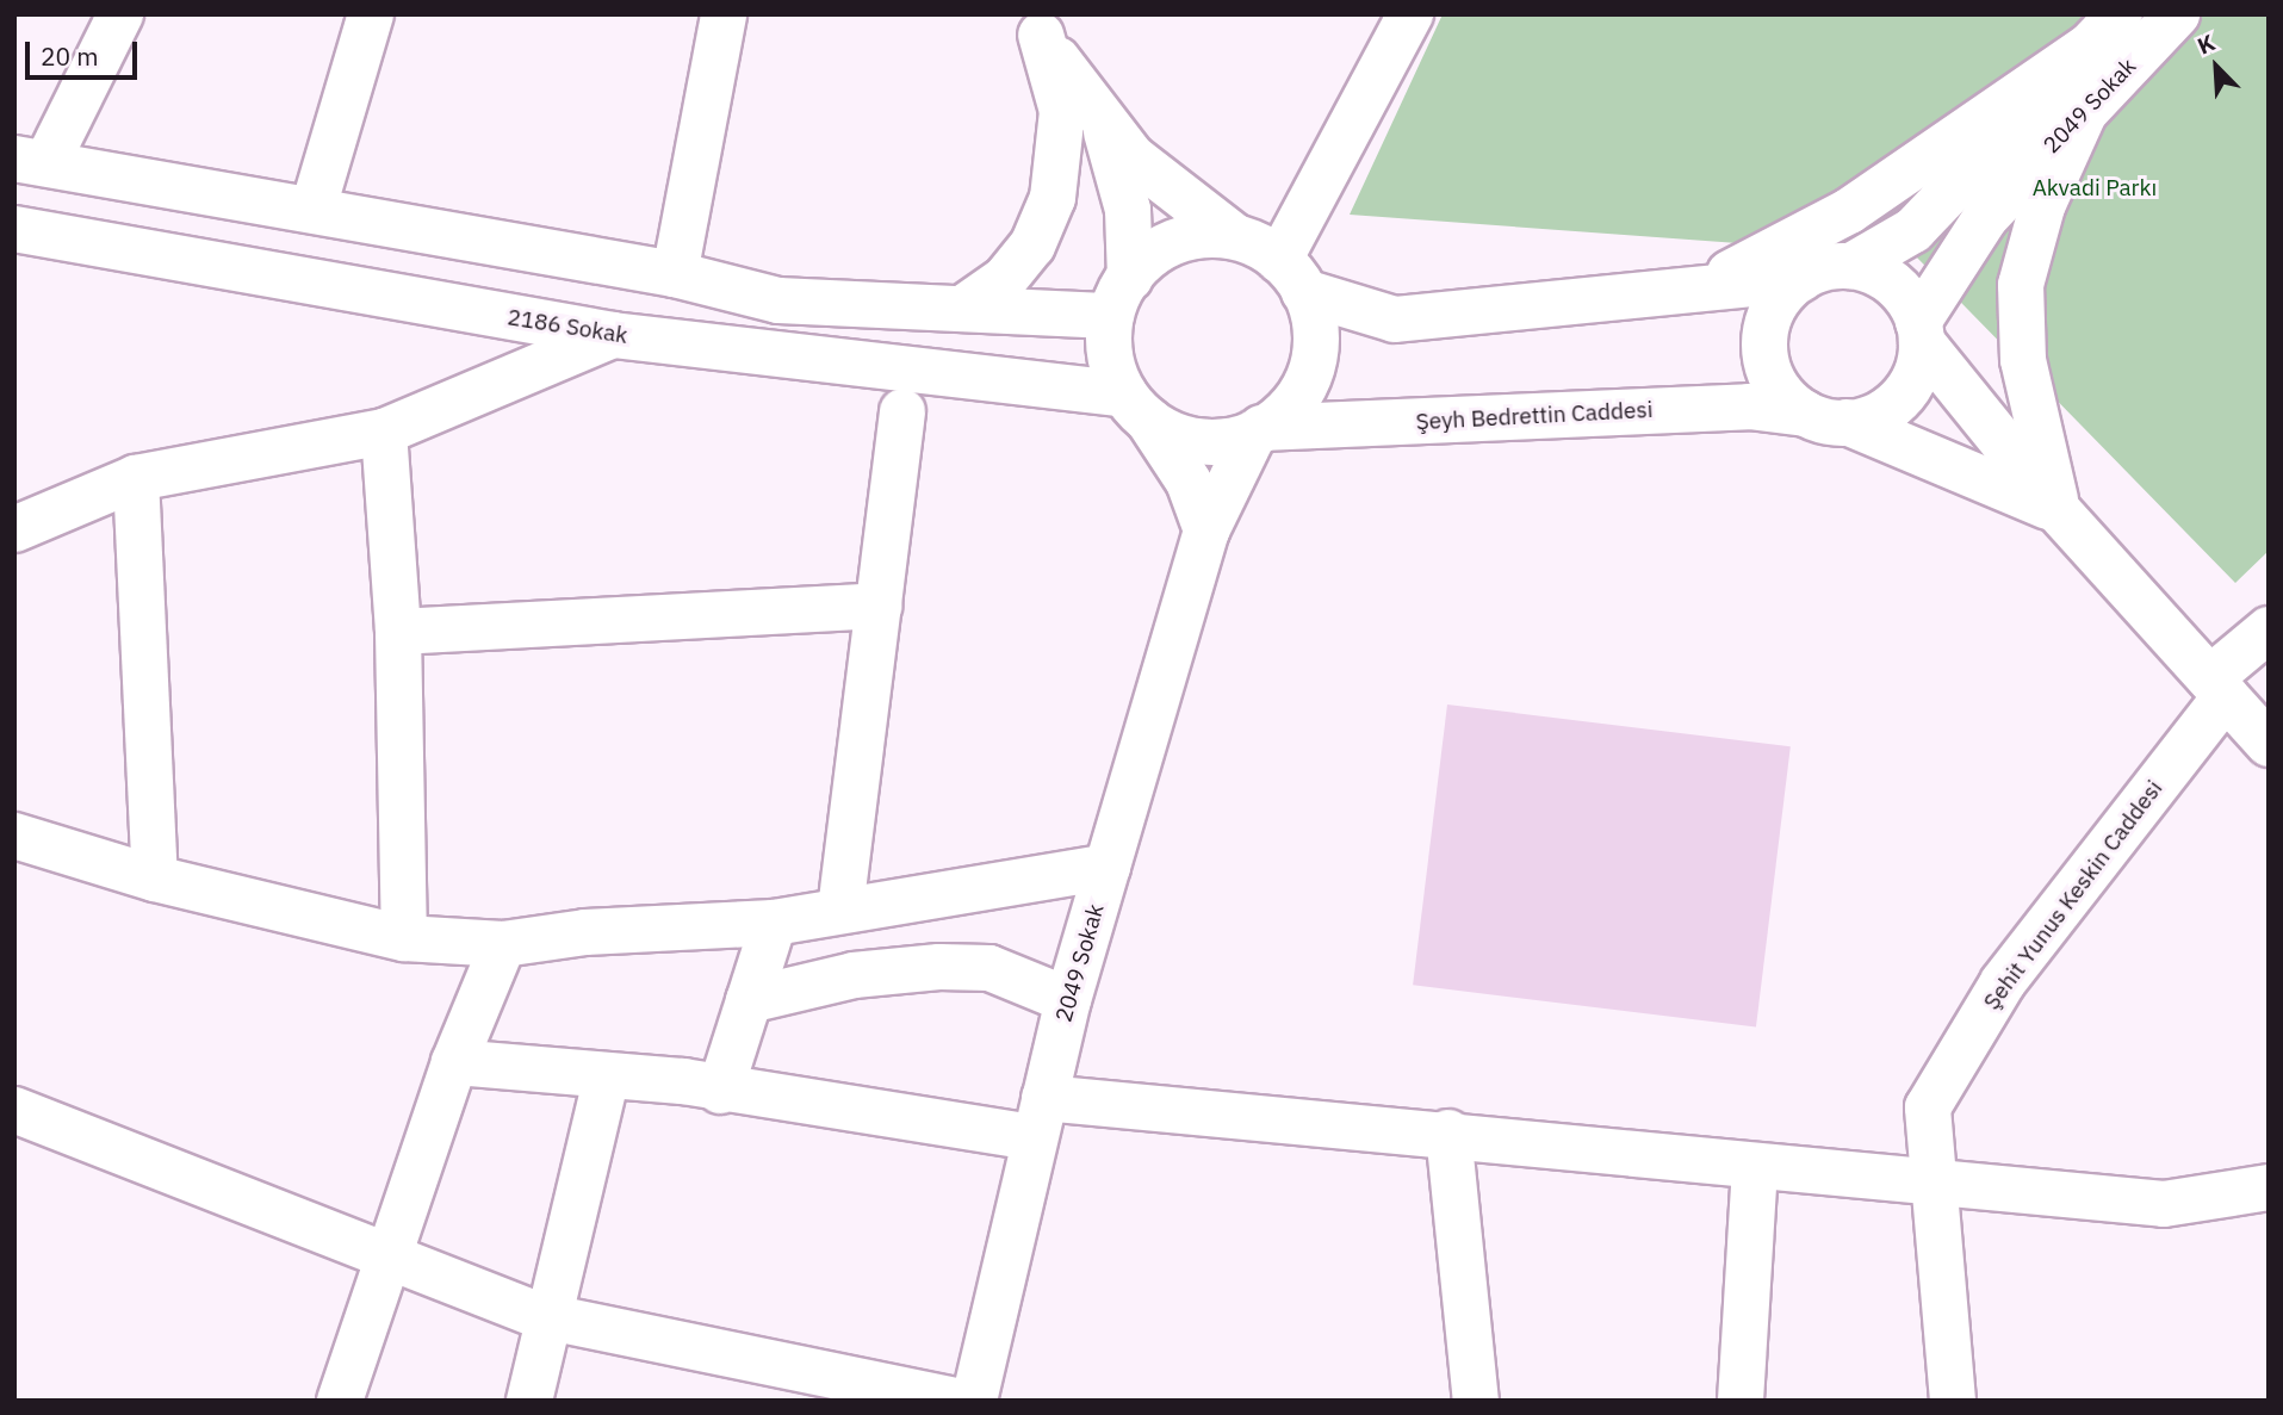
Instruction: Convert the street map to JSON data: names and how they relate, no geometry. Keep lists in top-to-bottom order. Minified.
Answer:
{"streets":{"street":["2049 Sokak","2186 Sokak","Şeyh Bedrettin Caddesi","Şehit Yunus Keskin Caddesi"]},"crossings":[["2049 Sokak","2186 Sokak"],["2049 Sokak","Şeyh Bedrettin Caddesi"],["2186 Sokak","Şeyh Bedrettin Caddesi"],["Şeyh Bedrettin Caddesi","Şehit Yunus Keskin Caddesi"]],"parks":["Akvadi Parkı"],"scale_bar":"20 m","north":"top left"}
